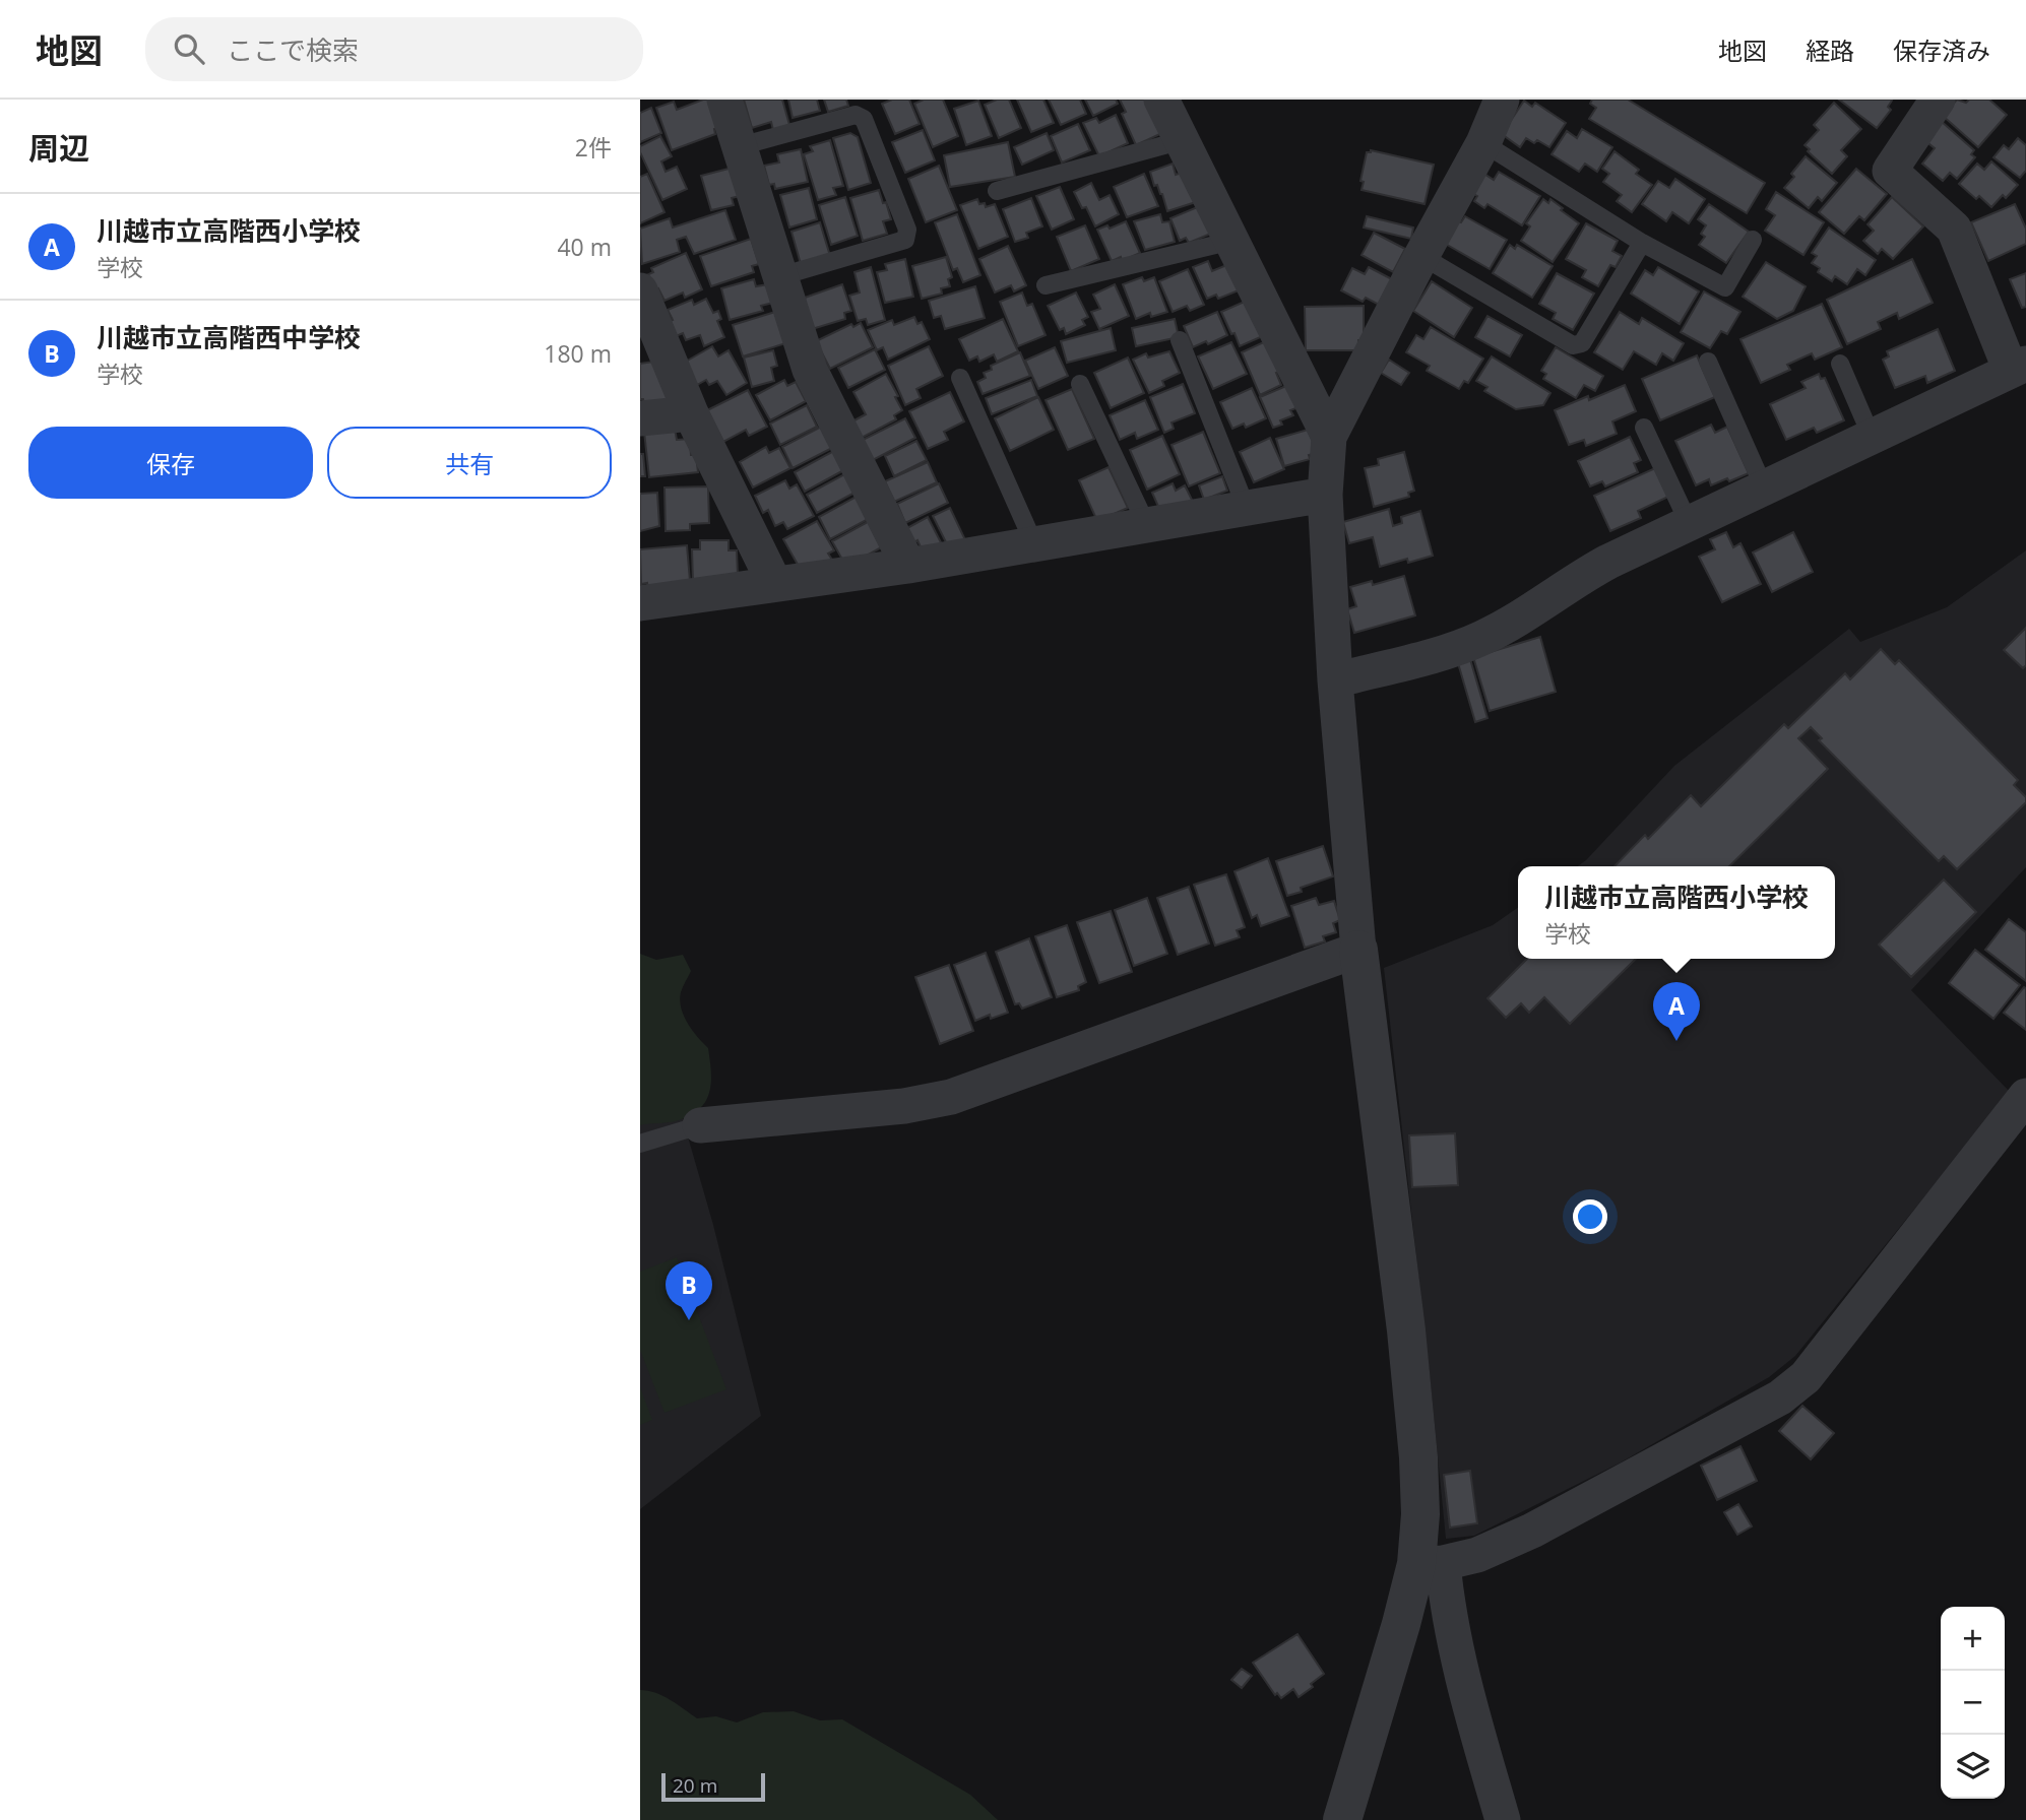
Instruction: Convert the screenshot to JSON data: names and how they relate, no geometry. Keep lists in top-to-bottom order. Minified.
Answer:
{"scale_bar":"20 m","page":{"header":"地図","search":"ここで検索","nav":["地図","経路","保存済み"],"heading":["周辺","2件"],"list":[{"mark":"A","name":"川越市立高階西小学校","note":"学校","value":"40 m"},{"mark":"B","name":"川越市立高階西中学校","note":"学校","value":"180 m"}],"buttons":["保存","共有"],"popup":["川越市立高階西小学校","学校"],"pins":["A","B"],"map_buttons":["+","−"],"scale":"20 m"}}
